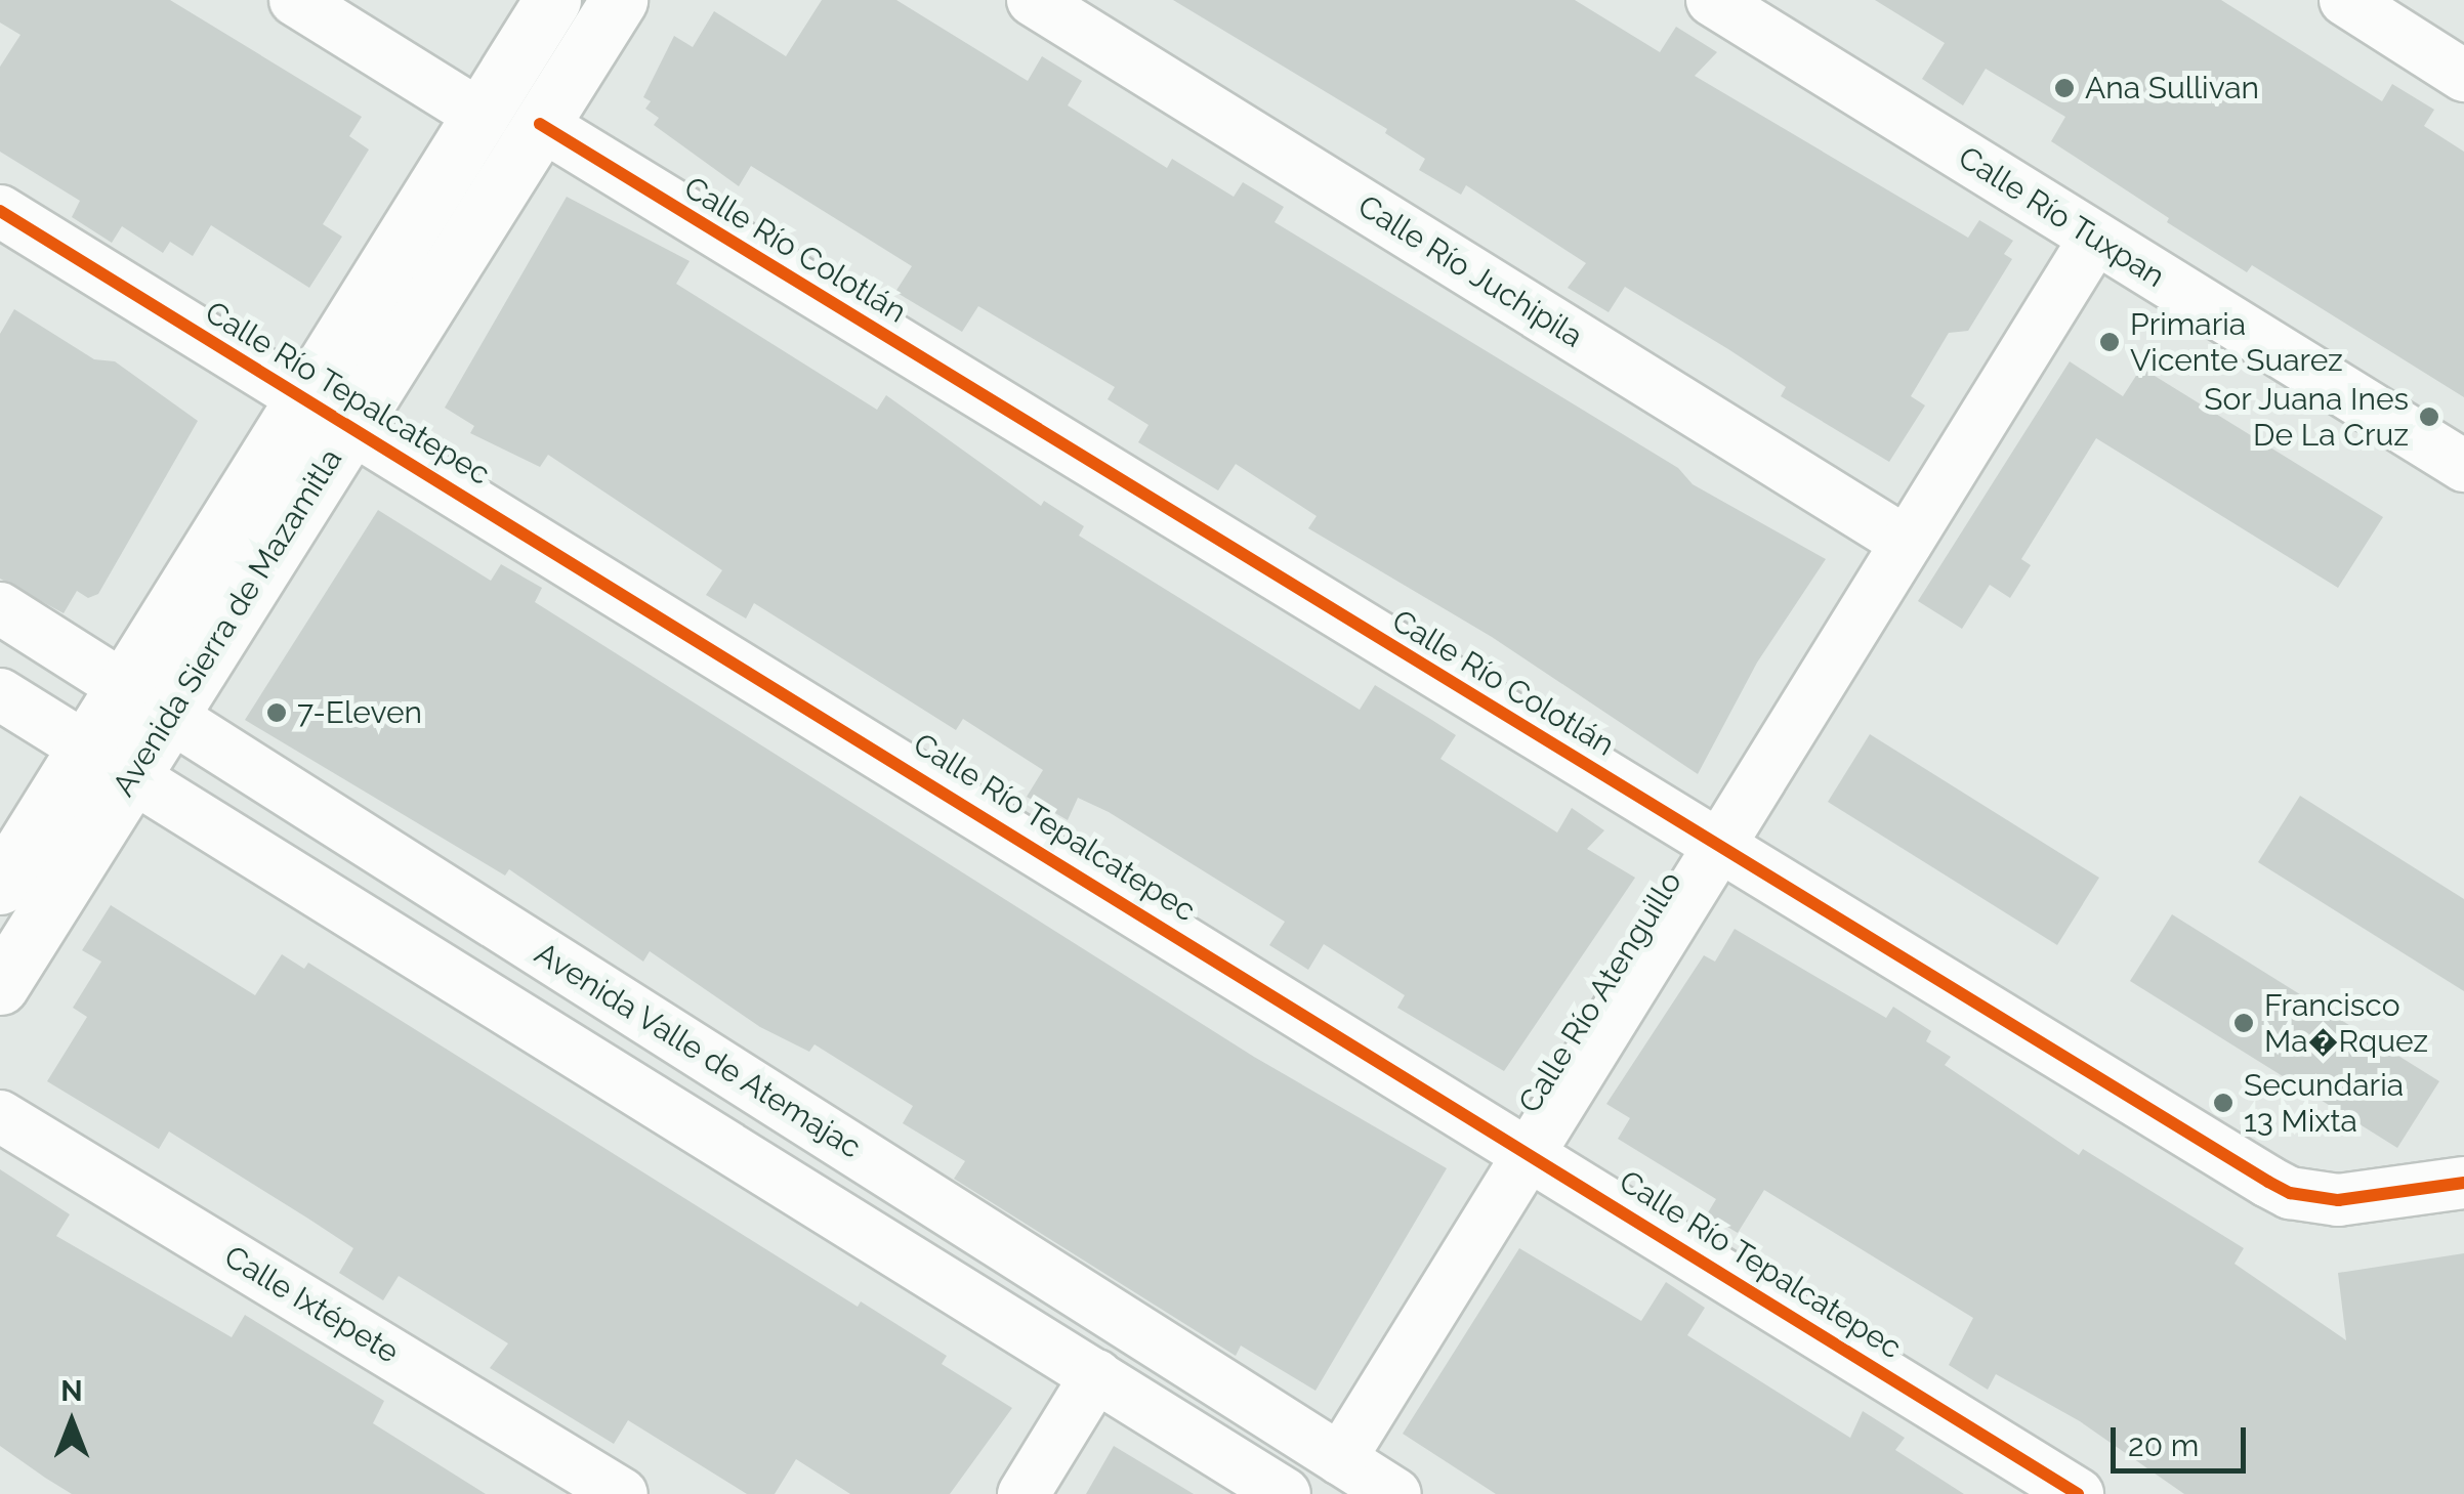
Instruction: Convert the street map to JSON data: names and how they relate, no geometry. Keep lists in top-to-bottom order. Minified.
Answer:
{"streets":{"street":["Calle Río Tuxpan","Calle Río Colotlán","Calle Río Juchipila","Calle Río Tepalcatepec","Avenida Sierra de Mazamitla","Calle Río Atenguillo","Avenida Valle de Atemajac","Calle Ixtépete"]},"crossings":[["Calle Río Tuxpan","Calle Río Atenguillo"],["Calle Río Colotlán","Avenida Sierra de Mazamitla"],["Calle Río Colotlán","Calle Río Atenguillo"],["Calle Río Juchipila","Calle Río Atenguillo"],["Calle Río Tepalcatepec","Avenida Sierra de Mazamitla"],["Calle Río Tepalcatepec","Calle Río Atenguillo"],["Avenida Sierra de Mazamitla","Avenida Valle de Atemajac"],["Calle Río Atenguillo","Avenida Valle de Atemajac"]],"places":["Ana Sullivan","Primaria Vicente Suarez","Sor Juana Ines De La Cruz","7-Eleven","Francisco Ma�Rquez","Secundaria 13 Mixta"],"scale_bar":"20 m","north":"top"}
